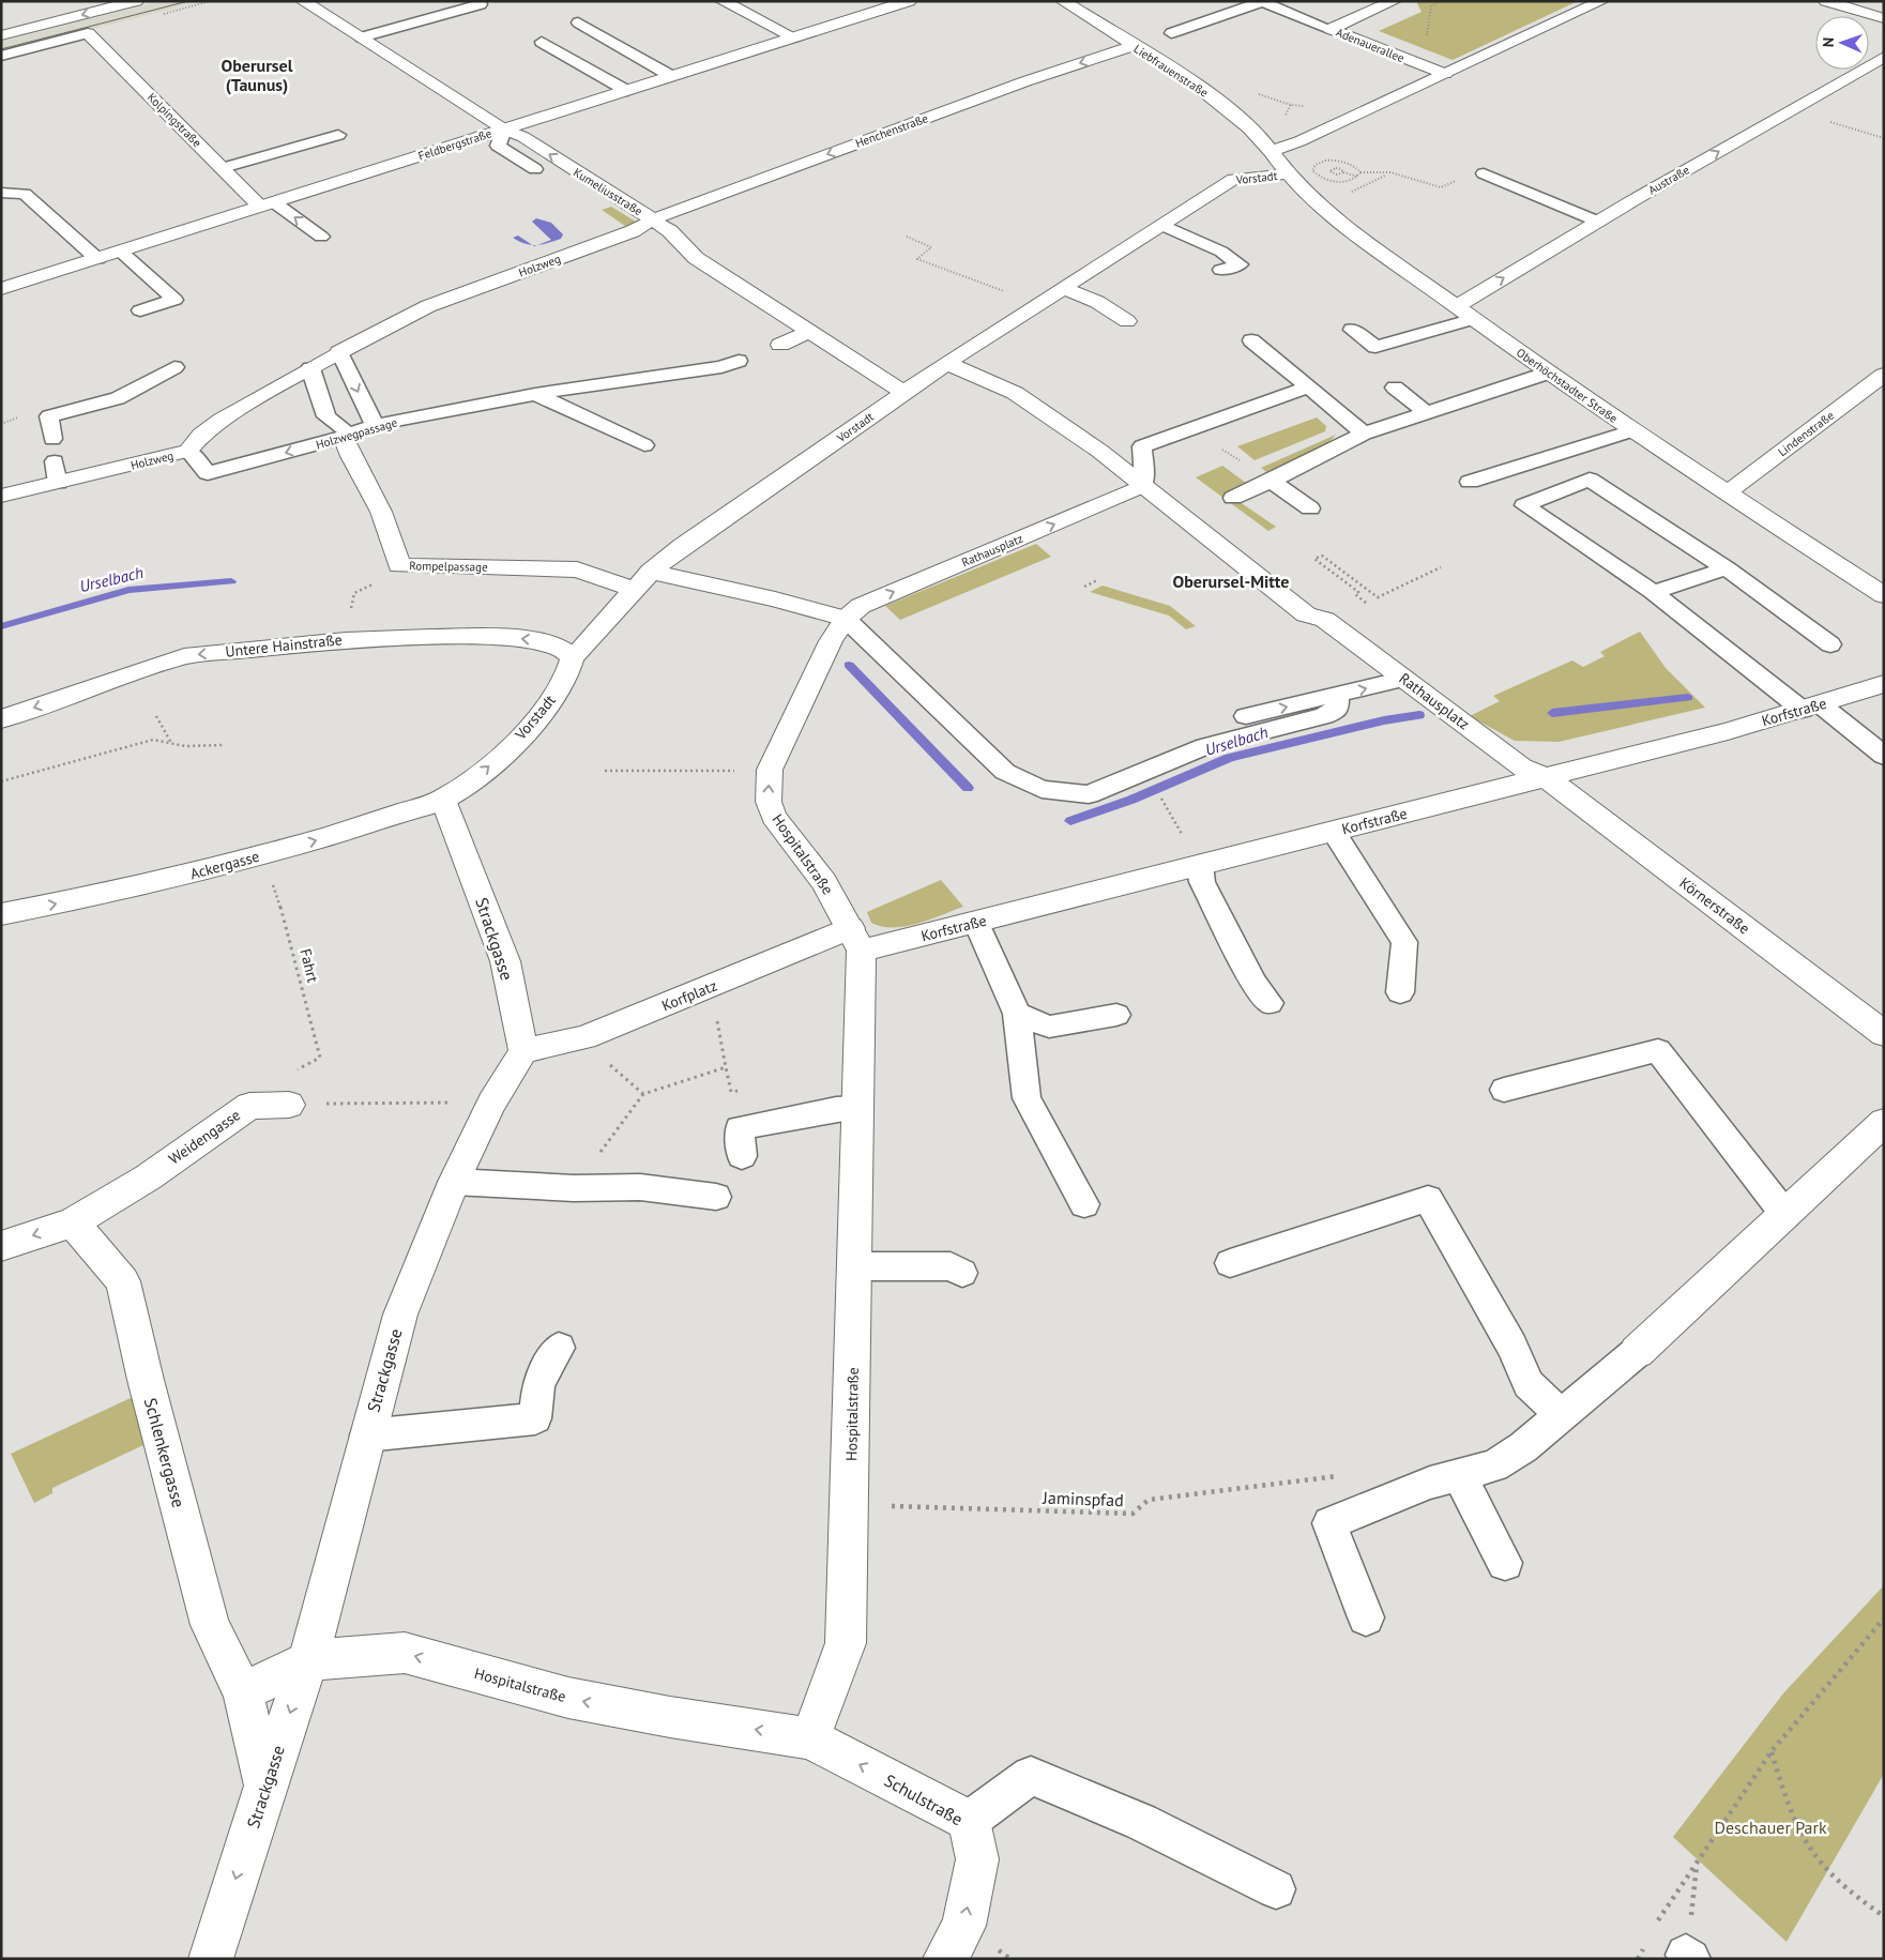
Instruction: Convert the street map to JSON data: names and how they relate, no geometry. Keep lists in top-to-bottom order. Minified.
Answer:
{"streets":{"street":["Adenauerallee","Liebfrauenstraße","Kolpingstraße","Henchenstraße","Feldbergstraße","Vorstadt","Austraße","Kumeliusstraße","Holzweg","Oberhöchstadter Straße","Lindenstraße","Rathausplatz","Rompelpassage","Untere Hainstraße","Korfstraße","Hospitalstraße","Ackergasse","Körnerstraße","Strackgasse","Korfplatz","Weidengasse","Schlenkergasse","Schulstraße"],"lane":["Holzwegpassage"],"path":["Fahrt","Jaminspfad"]},"crossings":[["Liebfrauenstraße","Henchenstraße"],["Liebfrauenstraße","Oberhöchstadter Straße"],["Kolpingstraße","Feldbergstraße"],["Henchenstraße","Kumeliusstraße"],["Henchenstraße","Holzweg"],["Feldbergstraße","Kumeliusstraße"],["Vorstadt","Kumeliusstraße"],["Vorstadt","Oberhöchstadter Straße"],["Vorstadt","Rathausplatz"],["Vorstadt","Rompelpassage"],["Vorstadt","Untere Hainstraße"],["Vorstadt","Ackergasse"],["Vorstadt","Strackgasse"],["Austraße","Oberhöchstadter Straße"],["Kumeliusstraße","Holzweg"],["Holzweg","Holzwegpassage"],["Oberhöchstadter Straße","Lindenstraße"],["Holzwegpassage","Rompelpassage"],["Rathausplatz","Korfstraße"],["Rathausplatz","Hospitalstraße"],["Rathausplatz","Körnerstraße"],["Korfstraße","Hospitalstraße"],["Korfstraße","Körnerstraße"],["Korfstraße","Korfplatz"],["Hospitalstraße","Strackgasse"],["Hospitalstraße","Korfplatz"],["Hospitalstraße","Jaminspfad"],["Hospitalstraße","Schulstraße"],["Ackergasse","Strackgasse"],["Ackergasse","Fahrt"],["Strackgasse","Korfplatz"],["Strackgasse","Schlenkergasse"],["Weidengasse","Schlenkergasse"]],"one_way":["Henchenstraße","Untere Hainstraße","Hospitalstraße","Ackergasse"],"districts":["Oberursel (Taunus)","Oberursel-Mitte"],"water":["Urselbach"],"parks":["Deschauer Park"],"north":"left"}
